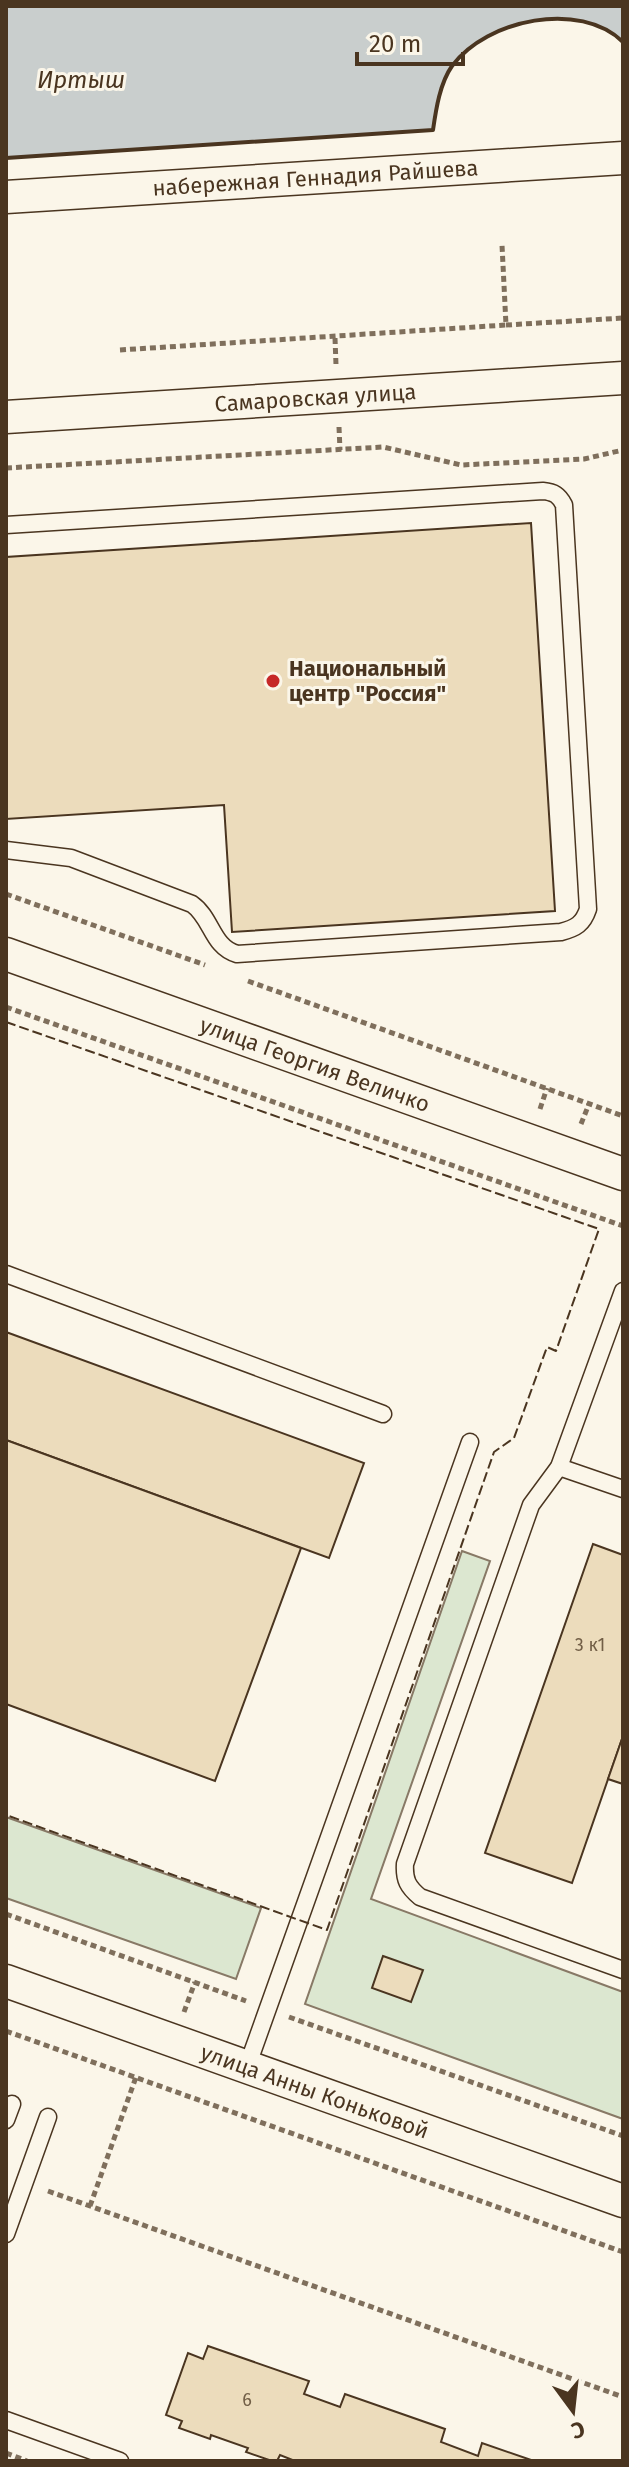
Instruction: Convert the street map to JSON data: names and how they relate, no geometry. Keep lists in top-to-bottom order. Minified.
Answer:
{"streets":{"street":["набережная Геннадия Райшева","Самаровская улица","улица Георгия Величко","улица Анны Коньковой"]},"water":["Иртыш"],"places":["Национальный центр \"Россия\""],"house_numbers":["3 к1","6"],"scale_bar":"20 m","north":"bottom"}
